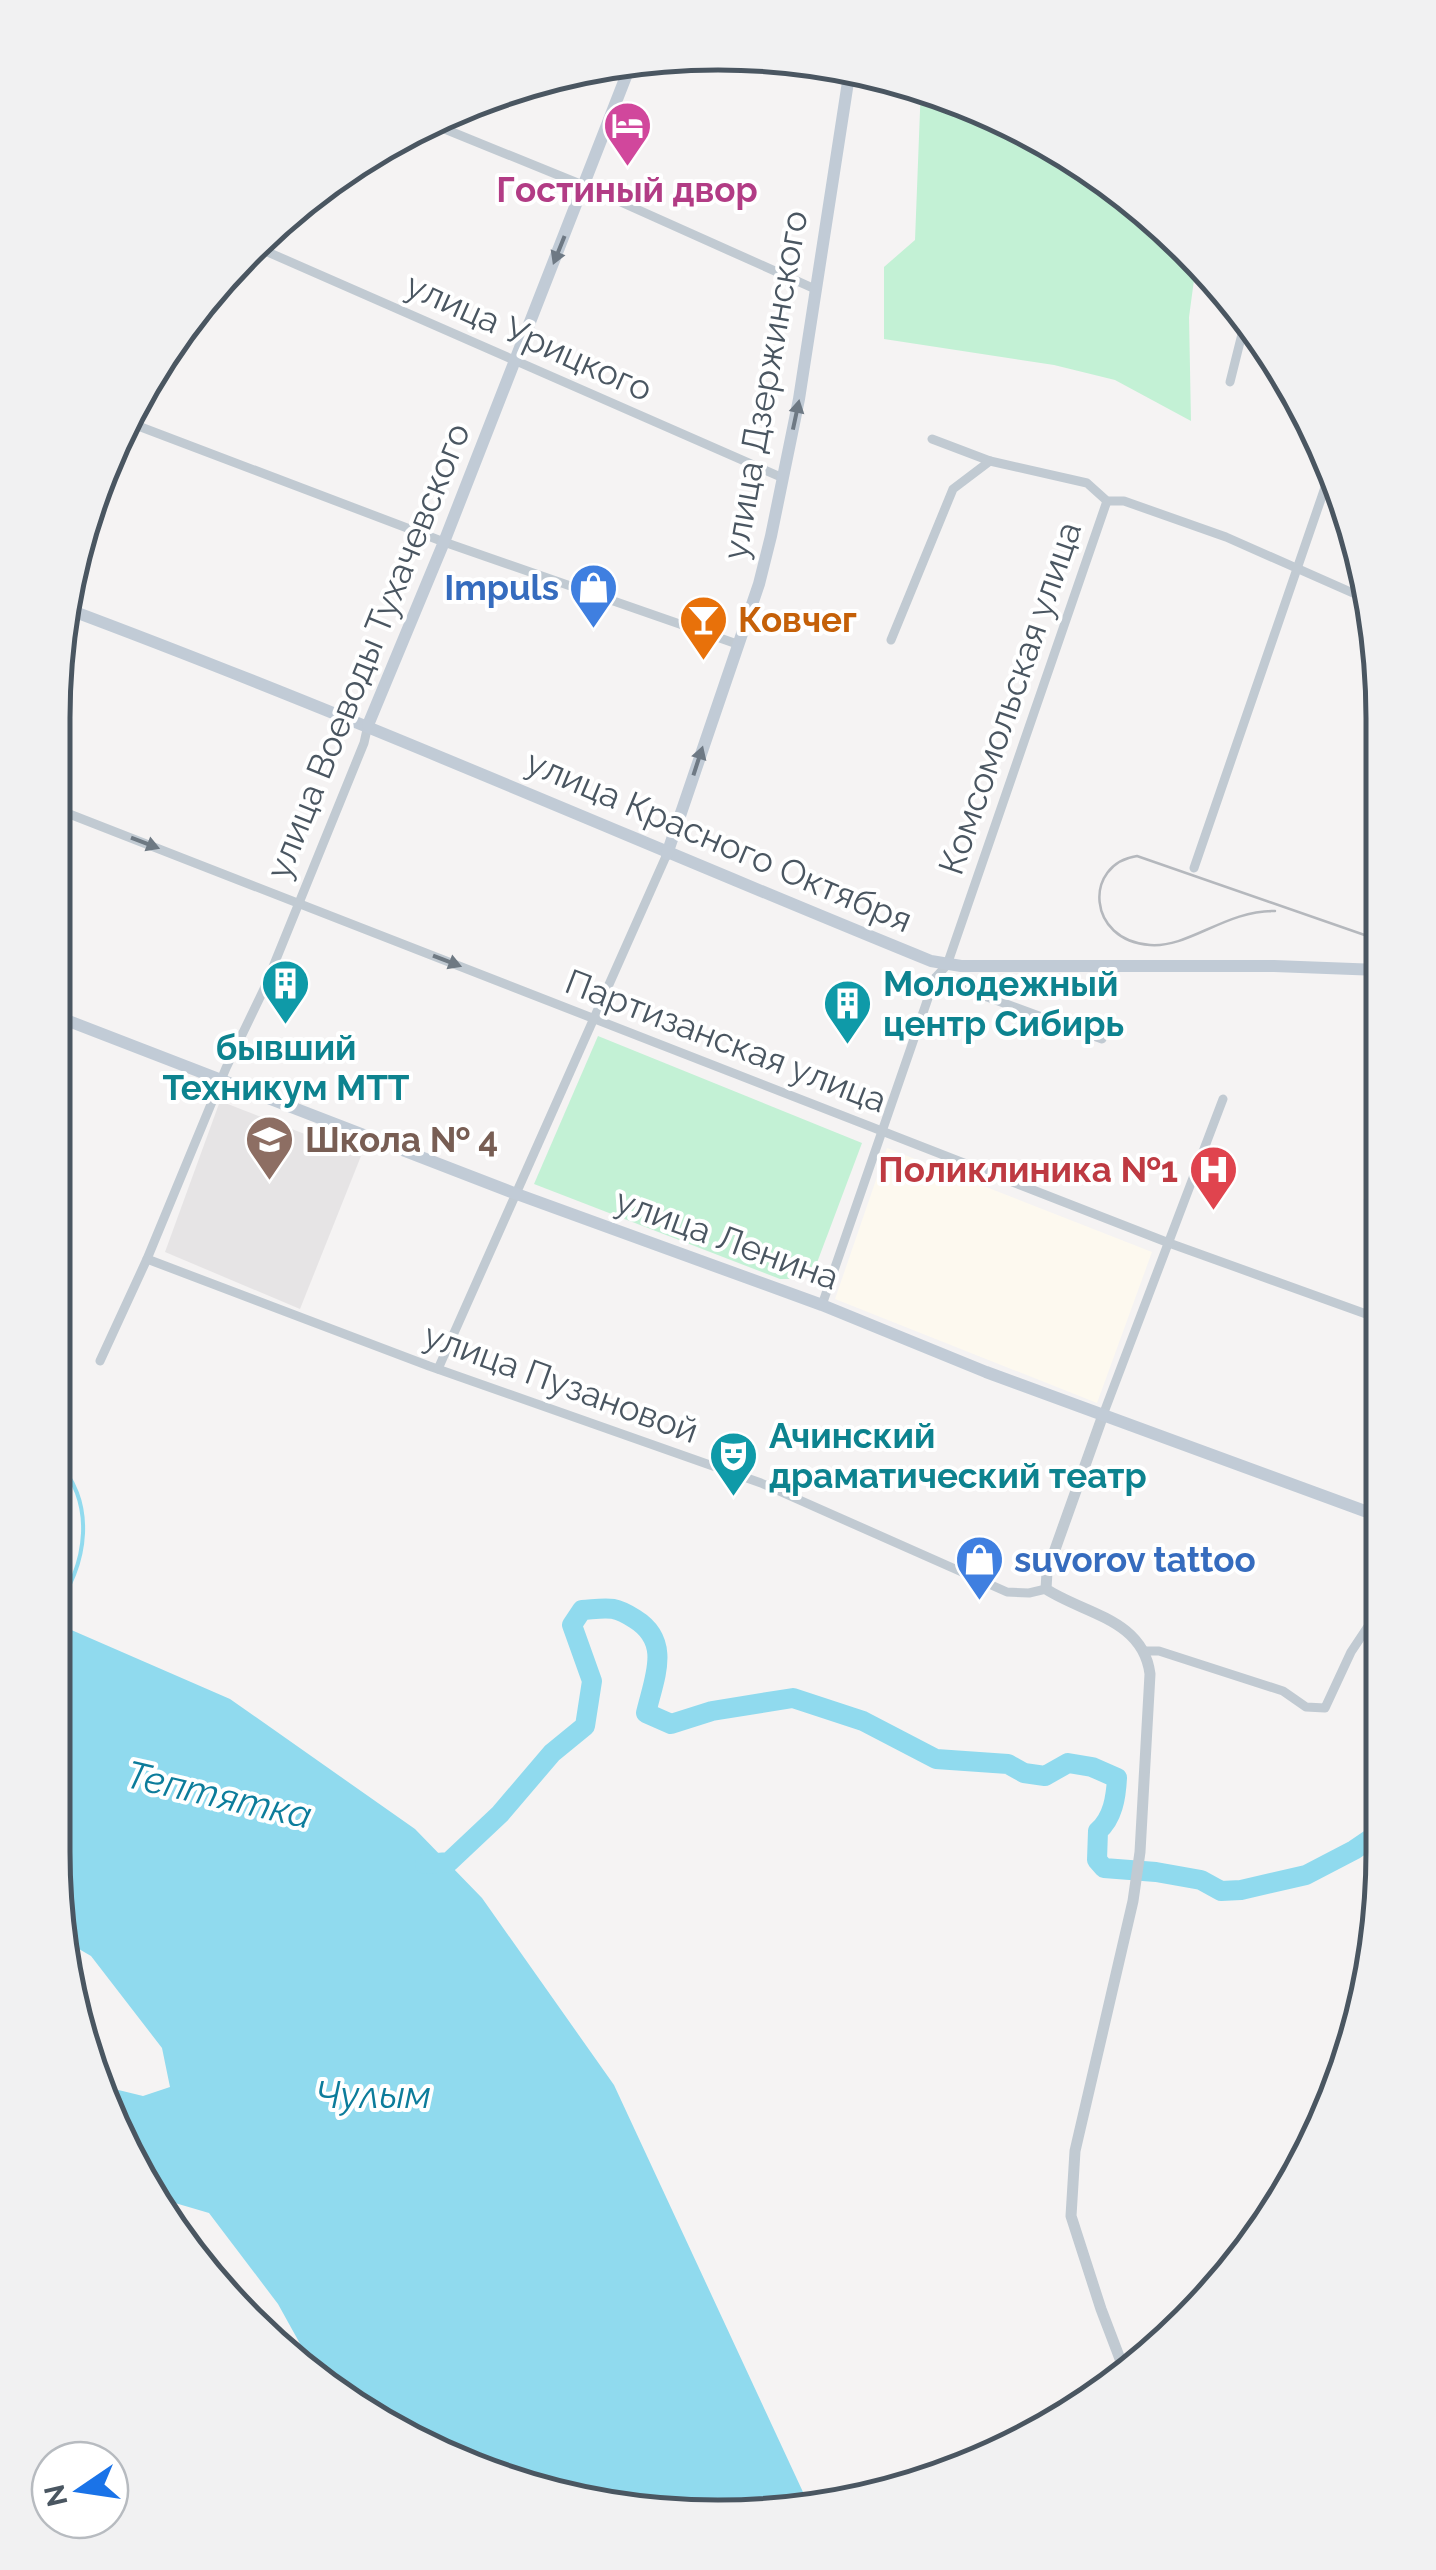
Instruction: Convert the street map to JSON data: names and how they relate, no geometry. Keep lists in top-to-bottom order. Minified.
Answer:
{"streets":{"main road":["улица Дзержинского","улица Воеводы Тухачевского","улица Красного Октября","улица Ленина"],"street":["улица Урицкого","Комсомольская улица","Партизанская улица","улица Пузановой"]},"crossings":[["улица Урицкого","улица Дзержинского"],["улица Урицкого","улица Воеводы Тухачевского"],["улица Дзержинского","улица Красного Октября"],["улица Дзержинского","Партизанская улица"],["улица Дзержинского","улица Ленина"],["улица Дзержинского","улица Пузановой"],["улица Воеводы Тухачевского","улица Красного Октября"],["улица Воеводы Тухачевского","Партизанская улица"],["улица Воеводы Тухачевского","улица Ленина"],["улица Воеводы Тухачевского","улица Пузановой"],["Комсомольская улица","улица Красного Октября"],["Комсомольская улица","Партизанская улица"],["Комсомольская улица","улица Ленина"]],"one_way":["Партизанская улица"],"water":["Тептятка","Чулым"],"places":{"hotel":["Гостиный двор"],"shop":["Impuls","suvorov tattoo"],"bar":["Ковчег"],"building":["бывший Техникум МТТ","Молодежный центр Сибирь"],"school or university":["Школа № 4"],"hospital":["Поликлиника №1"],"theatre":["Ачинский драматический театр"]},"north":"left"}
